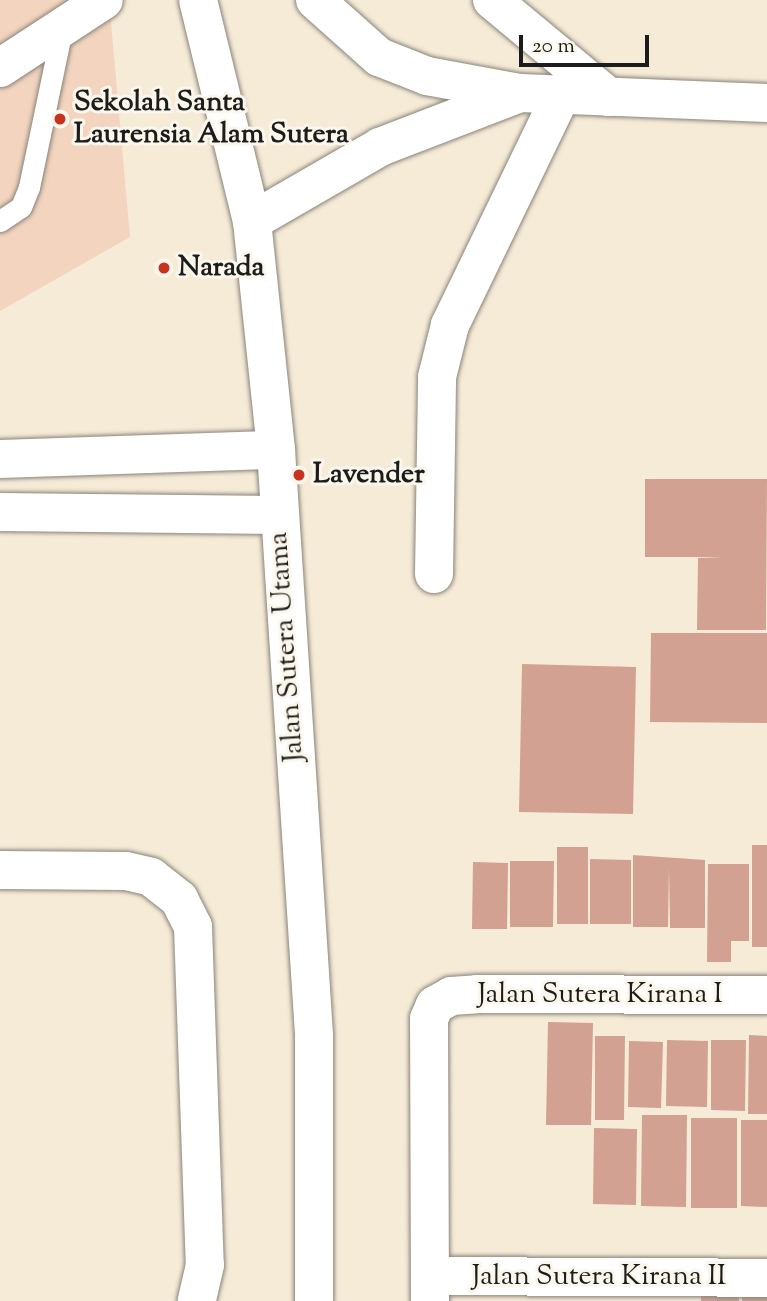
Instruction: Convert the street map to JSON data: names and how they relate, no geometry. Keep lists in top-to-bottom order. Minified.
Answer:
{"streets":{"street":["Jalan Sutera Utama","Jalan Sutera Kirana I","Jalan Sutera Kirana II"]},"crossings":[["Jalan Sutera Kirana I","Jalan Sutera Kirana II"]],"places":["Sekolah Santa Laurensia Alam Sutera","Narada","Lavender"],"scale_bar":"20 m"}
